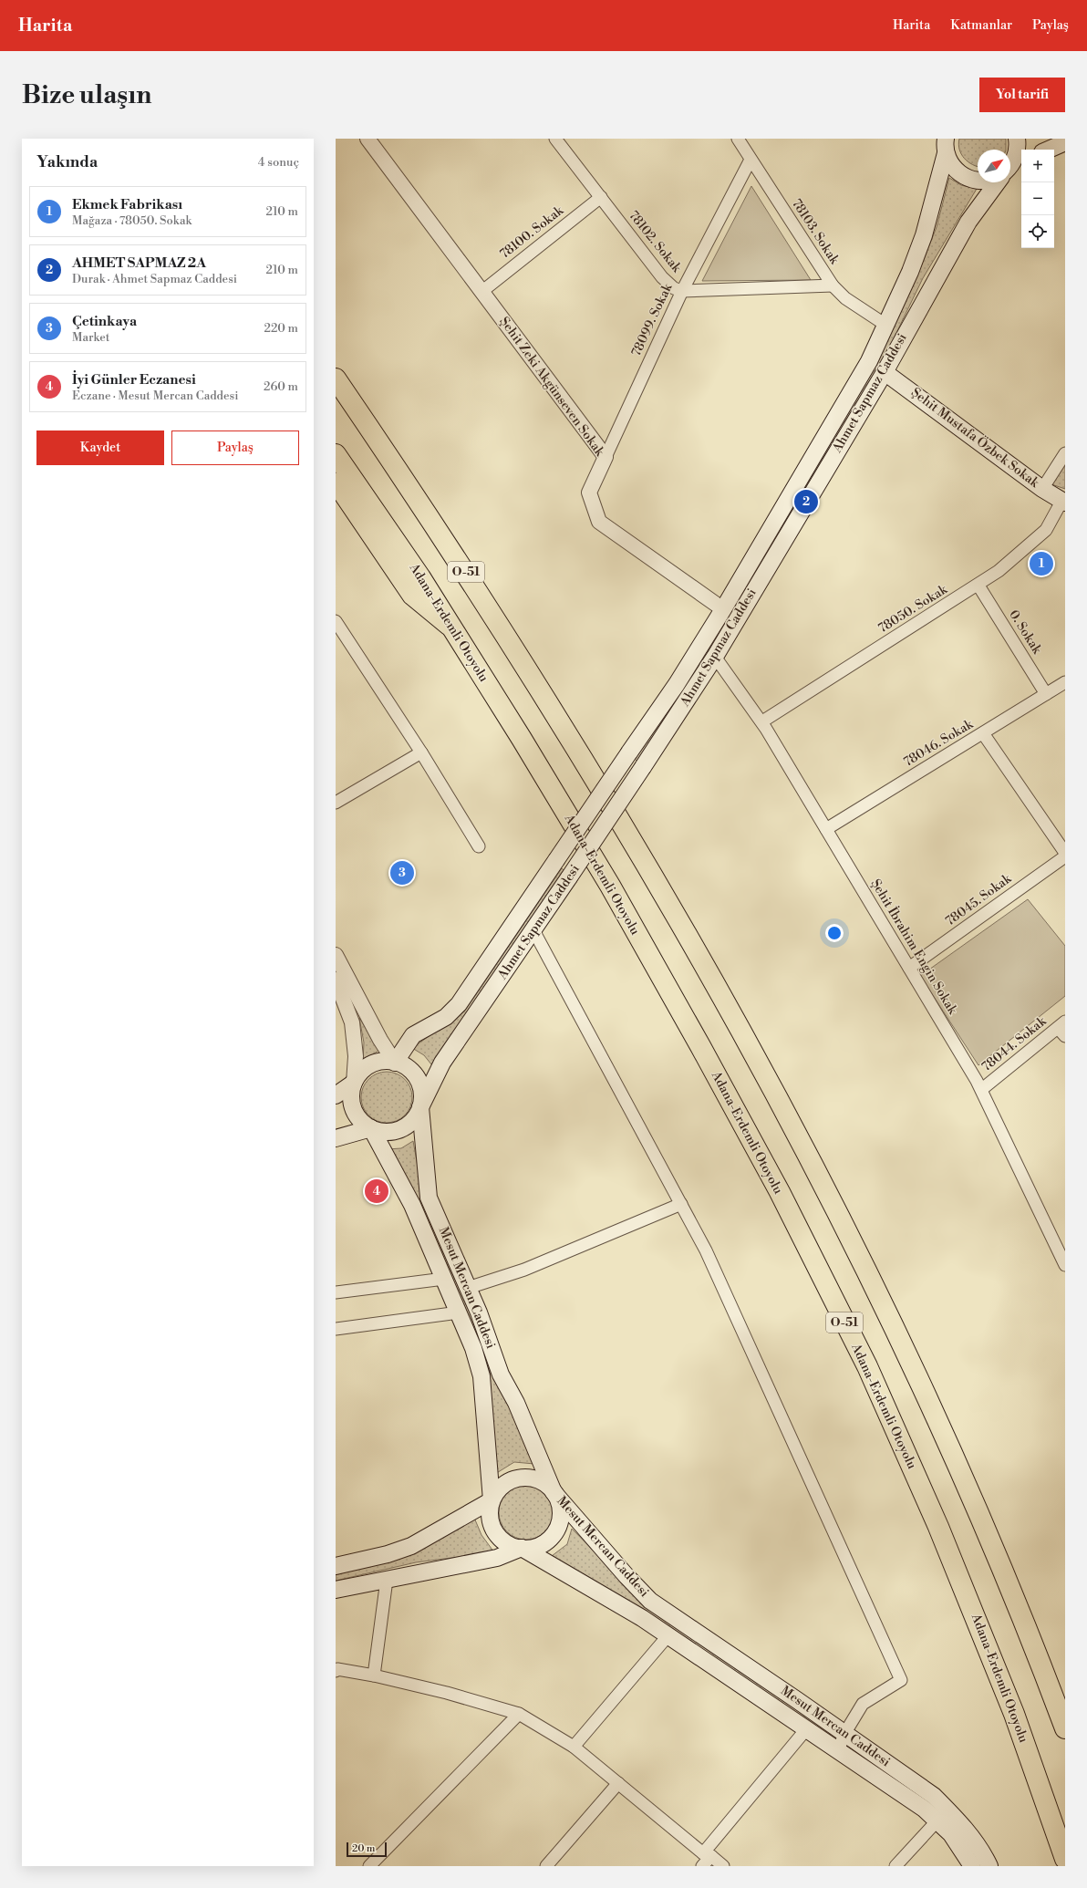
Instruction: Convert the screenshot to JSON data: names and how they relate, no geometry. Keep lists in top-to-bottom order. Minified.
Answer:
{"streets":{"highway":["O-51","Adana-Erdemli Otoyolu"],"main road":["Ahmet Sapmaz Caddesi","Şehit Mustafa Özbek Sokak","Mesut Mercan Caddesi"],"street":["78103. Sokak","78100. Sokak","78102. Sokak","78099. Sokak","Şehit Zeki Akgünseven Sokak","78050. Sokak","0. Sokak","78046. Sokak","78045. Sokak","Şehit İbrahim Engin Sokak","78044. Sokak"]},"crossings":[["78103. Sokak","78102. Sokak"],["78103. Sokak","78099. Sokak"],["78103. Sokak","Ahmet Sapmaz Caddesi"],["78100. Sokak","78102. Sokak"],["78100. Sokak","Şehit Zeki Akgünseven Sokak"],["78102. Sokak","78099. Sokak"],["78099. Sokak","Şehit Zeki Akgünseven Sokak"],["Şehit Zeki Akgünseven Sokak","Ahmet Sapmaz Caddesi"],["Ahmet Sapmaz Caddesi","Şehit Mustafa Özbek Sokak"],["Ahmet Sapmaz Caddesi","Şehit İbrahim Engin Sokak"],["Ahmet Sapmaz Caddesi","Mesut Mercan Caddesi"],["Şehit Mustafa Özbek Sokak","78050. Sokak"],["78050. Sokak","0. Sokak"],["78050. Sokak","Şehit İbrahim Engin Sokak"],["0. Sokak","78046. Sokak"],["78046. Sokak","Şehit İbrahim Engin Sokak"],["78045. Sokak","Şehit İbrahim Engin Sokak"],["Şehit İbrahim Engin Sokak","78044. Sokak"]],"scale_bar":"20 m","north":"top right","page":{"header":"Harita","nav":["Harita","Katmanlar","Paylaş"],"buttons":["Yol tarifi",["Kaydet","Paylaş"]],"title":"Bize ulaşın","heading":["Yakında","4 sonuç"],"map_buttons":["+","−"],"list":[{"mark":"1","name":"Ekmek Fabrikası","note":"Mağaza · 78050. Sokak","value":"210 m"},{"mark":"2","name":"AHMET SAPMAZ 2A","note":"Durak · Ahmet Sapmaz Caddesi","value":"210 m"},{"mark":"3","name":"Çetinkaya","note":"Market","value":"220 m"},{"mark":"4","name":"İyi Günler Eczanesi","note":"Eczane · Mesut Mercan Caddesi","value":"260 m"}],"pins":["2","1","3","4"],"scale":"20 m"}}
